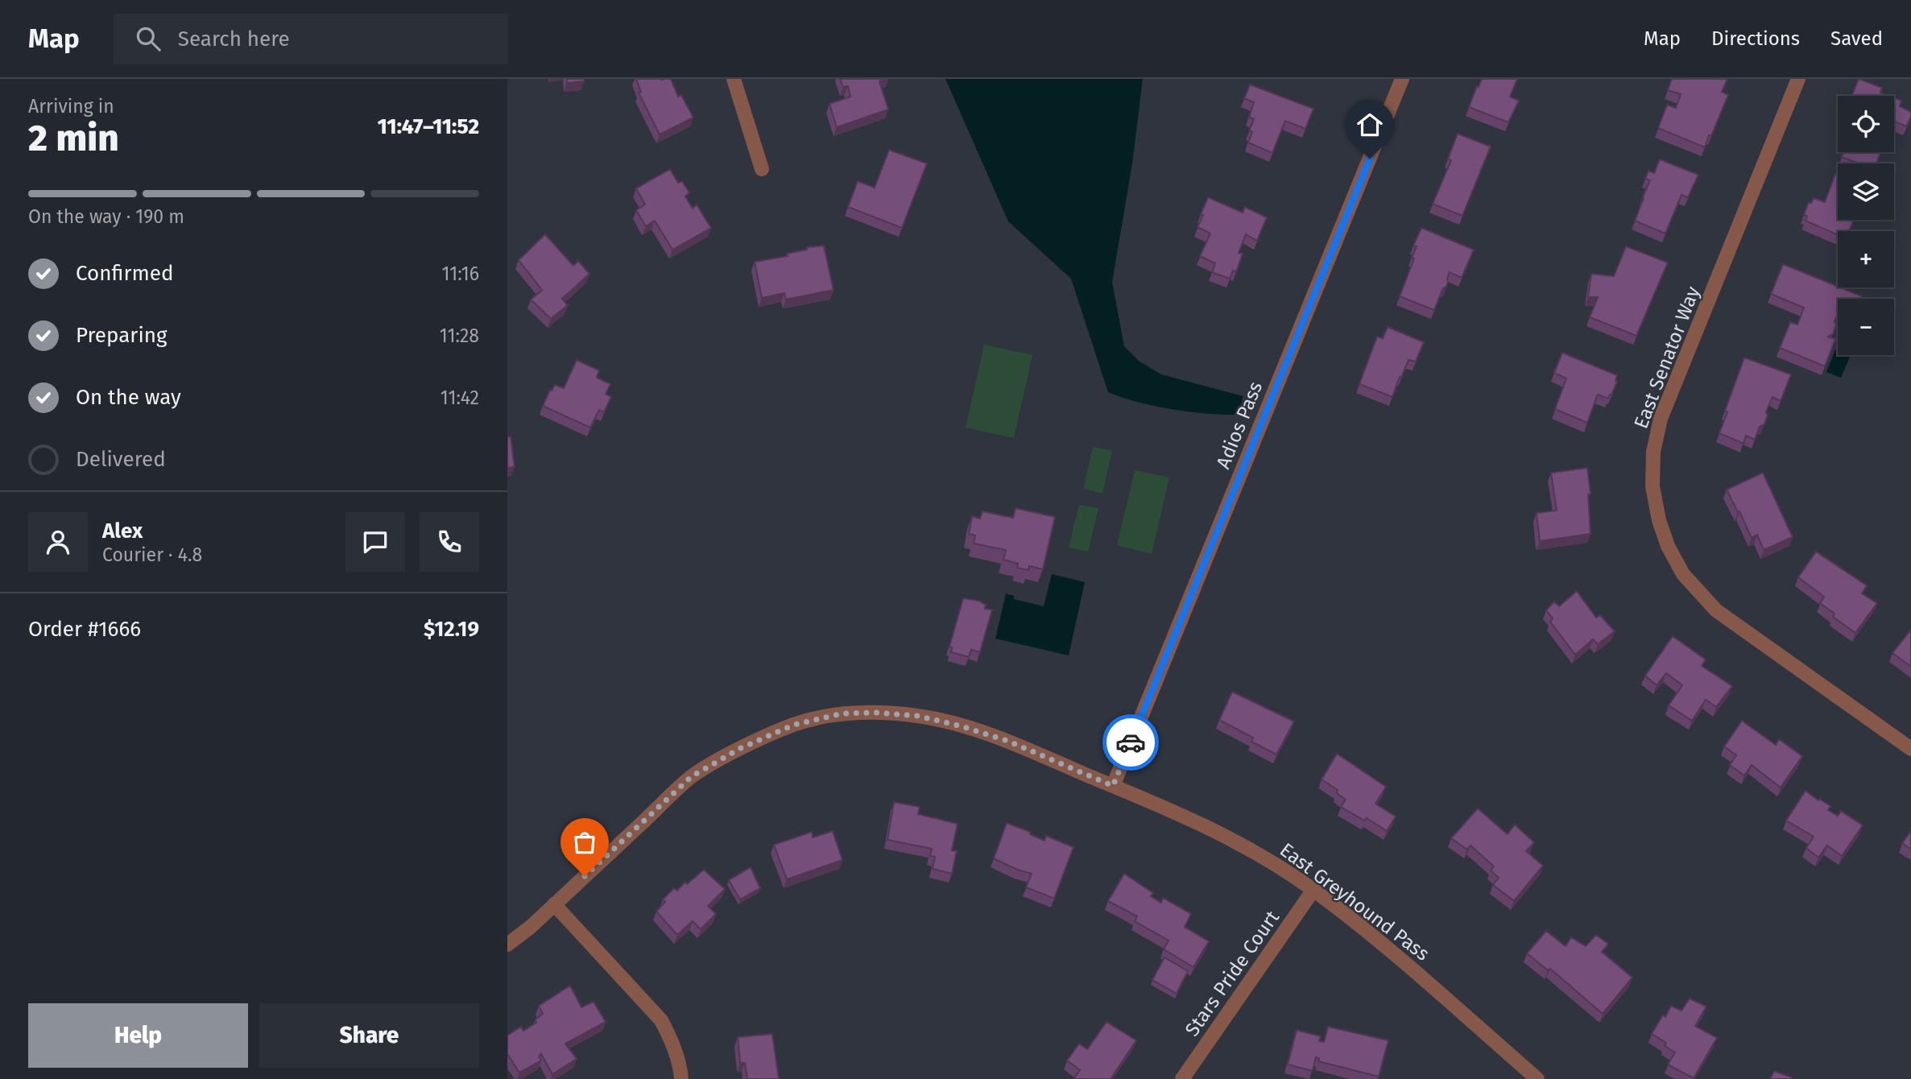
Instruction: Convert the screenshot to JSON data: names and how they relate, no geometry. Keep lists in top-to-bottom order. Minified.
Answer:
{"streets":{"street":["East Senator Way","Adios Pass","East Greyhound Pass","Stars Pride Court"]},"crossings":[["Adios Pass","East Greyhound Pass"],["East Greyhound Pass","Stars Pride Court"]],"page":{"header":"Map","search":"Search here","nav":["Map","Directions","Saved"],"heading":["2 min","Arriving in","11:47–11:52"],"panel":["Alex","Courier · 4.8","Order #1666","$12.19"],"map_buttons":["+","−"],"bar":"On the way · 190 m","list":[["Confirmed","11:16"],["Preparing","11:28"],["On the way","11:42"],"Delivered"],"buttons":["Help","Share"]}}
